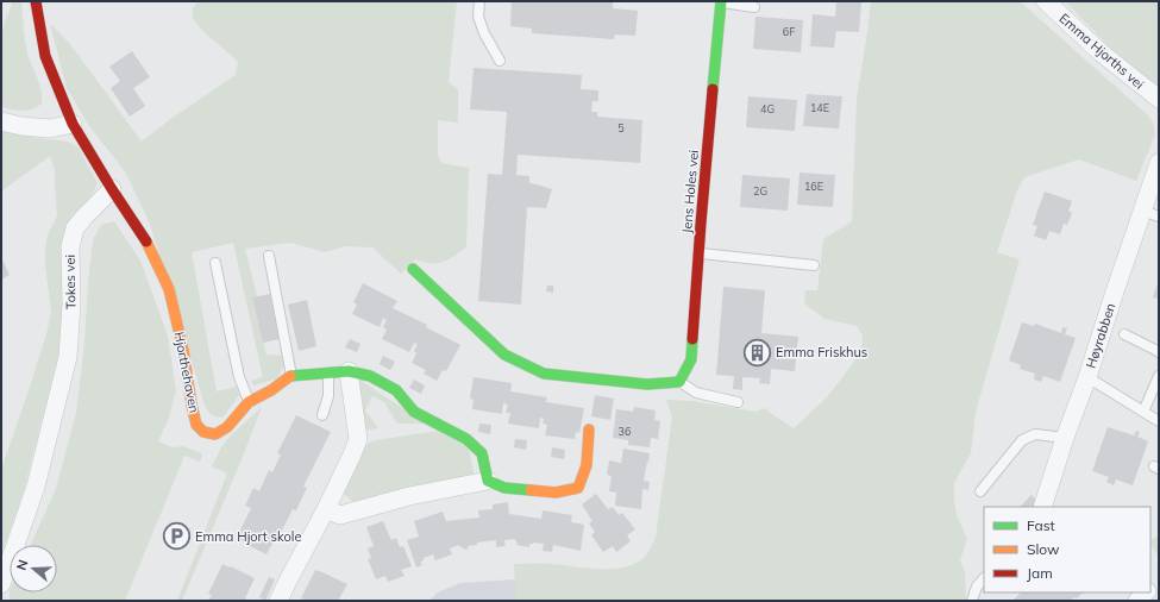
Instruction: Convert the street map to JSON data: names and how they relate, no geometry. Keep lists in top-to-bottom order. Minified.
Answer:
{"streets":{"street":["Emma Hjorths vei","Jens Holes vei","Tokes vei","Høyrabben","Hjorthehaven"]},"crossings":[["Tokes vei","Hjorthehaven"]],"places":{"building":["Emma Friskhus"],"parking":["Emma Hjort skole"]},"house_numbers":["6F","14E","4G","5","16E","2G","36"],"legend":["Fast","Slow","Jam"],"north":"left"}
